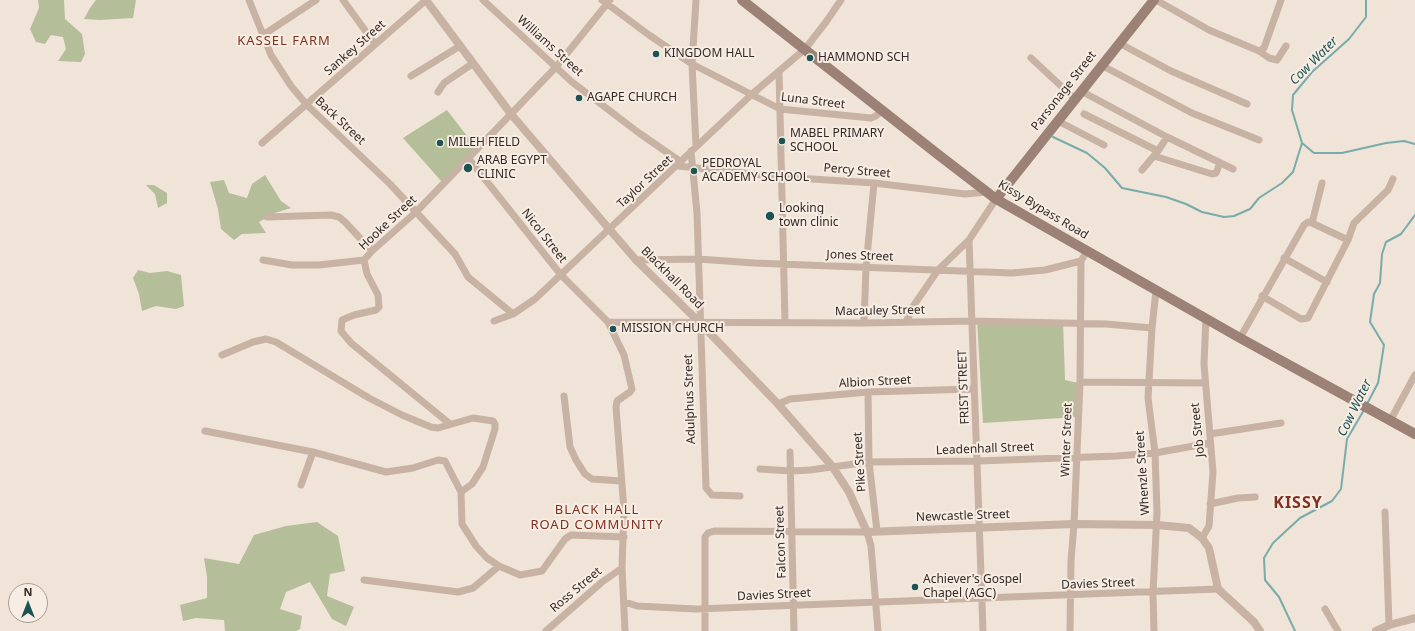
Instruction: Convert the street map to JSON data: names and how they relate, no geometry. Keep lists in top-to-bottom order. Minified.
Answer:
{"streets":{"main road":["Parsonage Street","Kissy Bypass Road"],"street":["Williams Street","Sankey Street","Luna Street","Back Street","Percy Street","Taylor Street","Hooke Street","Nicol Street","Jones Street","Blackhall Road","Macauley Street","Albion Street","FRIST STREET","Adulphus Street","Job Street","Winter Street","Leadenhall Street","Pike Street","Whenzle Street","Newcastle Street","Falcon Street","Davies Street","Ross Street"]},"crossings":[["Williams Street","Percy Street"],["Williams Street","Taylor Street"],["Williams Street","Hooke Street"],["Sankey Street","Back Street"],["Sankey Street","Blackhall Road"],["Parsonage Street","Kissy Bypass Road"],["Luna Street","Taylor Street"],["Luna Street","Kissy Bypass Road"],["Luna Street","Hooke Street"],["Luna Street","Adulphus Street"],["Back Street","Taylor Street"],["Back Street","Hooke Street"],["Percy Street","Taylor Street"],["Percy Street","Kissy Bypass Road"],["Percy Street","Adulphus Street"],["Taylor Street","Kissy Bypass Road"],["Taylor Street","Nicol Street"],["Taylor Street","Blackhall Road"],["Taylor Street","Adulphus Street"],["Kissy Bypass Road","Job Street"],["Kissy Bypass Road","Whenzle Street"],["Hooke Street","Nicol Street"],["Hooke Street","Blackhall Road"],["Nicol Street","Macauley Street"],["Jones Street","Blackhall Road"],["Jones Street","FRIST STREET"],["Jones Street","Adulphus Street"],["Jones Street","Winter Street"],["Blackhall Road","Macauley Street"],["Blackhall Road","Albion Street"],["Blackhall Road","Adulphus Street"],["Blackhall Road","Leadenhall Street"],["Blackhall Road","Newcastle Street"],["Blackhall Road","Davies Street"],["Macauley Street","FRIST STREET"],["Macauley Street","Adulphus Street"],["Macauley Street","Winter Street"],["Macauley Street","Whenzle Street"],["Albion Street","FRIST STREET"],["Albion Street","Pike Street"],["FRIST STREET","Leadenhall Street"],["FRIST STREET","Newcastle Street"],["FRIST STREET","Davies Street"],["Job Street","Leadenhall Street"],["Job Street","Newcastle Street"],["Winter Street","Leadenhall Street"],["Winter Street","Newcastle Street"],["Winter Street","Davies Street"],["Leadenhall Street","Pike Street"],["Leadenhall Street","Whenzle Street"],["Leadenhall Street","Falcon Street"],["Pike Street","Newcastle Street"],["Whenzle Street","Newcastle Street"],["Whenzle Street","Davies Street"],["Newcastle Street","Falcon Street"],["Newcastle Street","Davies Street"],["Falcon Street","Davies Street"]],"districts":["KASSEL FARM","KISSY","BLACK HALL ROAD COMMUNITY"],"water":["Cow Water"],"places":["KINGDOM HALL","HAMMOND SCH","AGAPE CHURCH","MABEL PRIMARY SCHOOL","MILEH FIELD","ARAB EGYPT CLINIC","PEDROYAL ACADEMY SCHOOL","Looking town clinic","MISSION CHURCH","Achiever's Gospel Chapel (AGC)"],"north":"top"}
